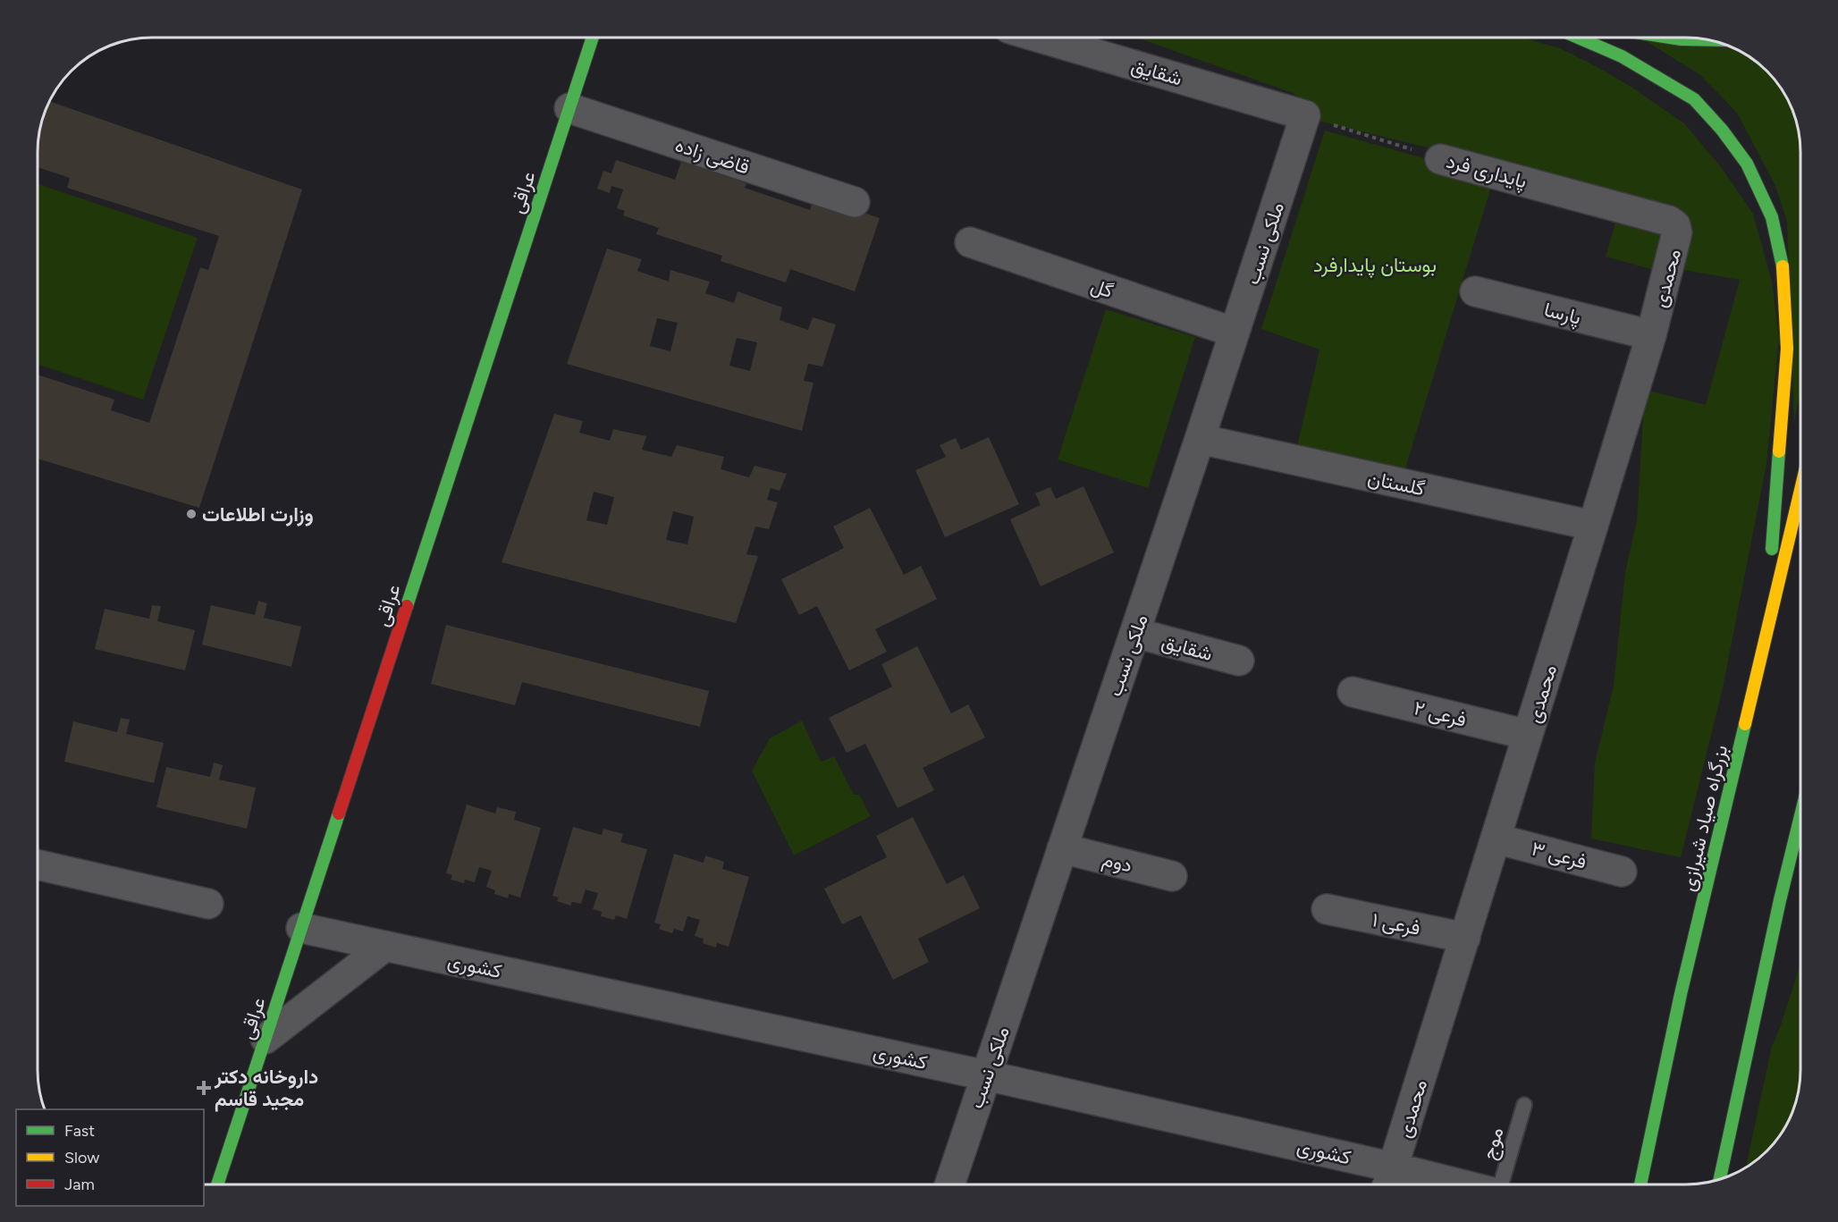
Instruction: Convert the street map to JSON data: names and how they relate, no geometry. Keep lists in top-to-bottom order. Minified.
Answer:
{"streets":{"main road":["عراقی","بزرگراه صیاد شیرازی"],"street":["شقایق","قاضی زاده","پایداری فرد","ملکی نسب","محمدی","گل","پارسا","گلستان","فرعی ۲","فرعی ۳","دوم","فرعی ۱","کشوری"],"lane":["موج"]},"crossings":[["شقایق","پایداری فرد"],["شقایق","ملکی نسب"],["قاضی زاده","عراقی"],["پایداری فرد","ملکی نسب"],["پایداری فرد","محمدی"],["عراقی","کشوری"],["ملکی نسب","گل"],["ملکی نسب","گلستان"],["ملکی نسب","دوم"],["ملکی نسب","کشوری"],["محمدی","پارسا"],["محمدی","گلستان"],["محمدی","فرعی ۲"],["محمدی","فرعی ۳"],["محمدی","فرعی ۱"],["محمدی","کشوری"]],"parks":["بوستان پایدارفرد"],"places":{"other":["وزارت اطلاعات"],"health":["داروخانه دکتر مجید قاسم"]},"legend":["Fast","Slow","Jam"]}
